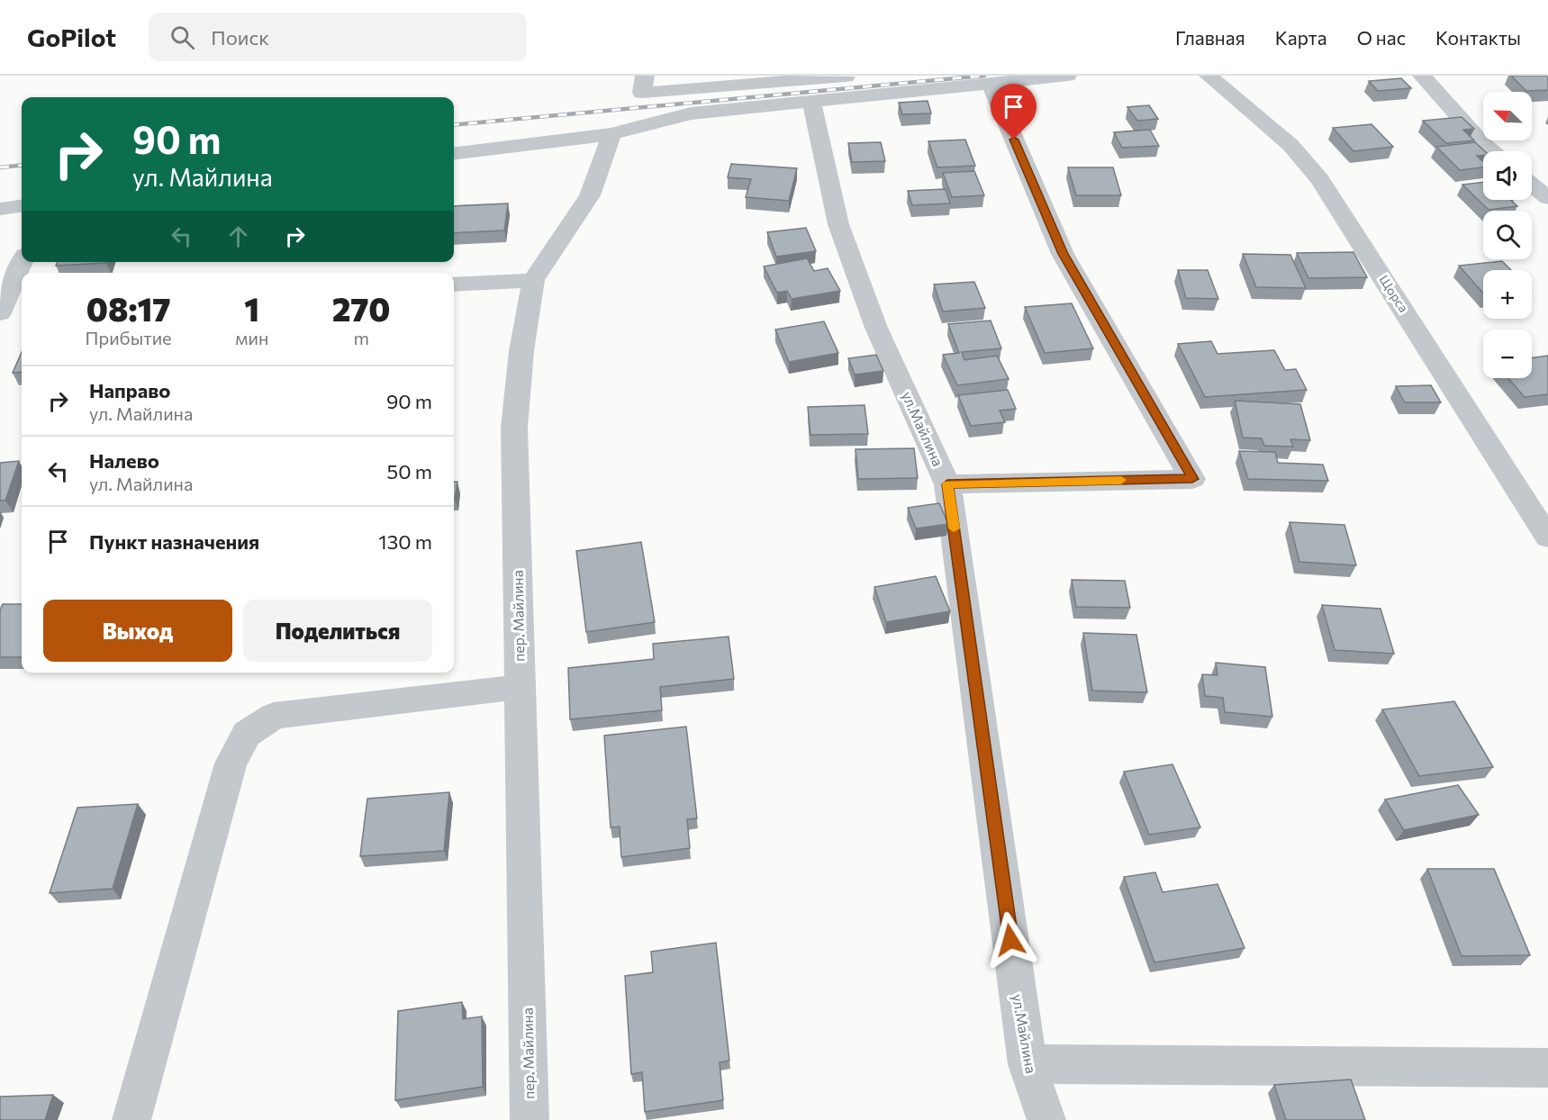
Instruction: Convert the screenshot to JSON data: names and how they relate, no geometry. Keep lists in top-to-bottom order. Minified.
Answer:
{"streets":{"street":["Щорса","ул.Майлина","пер. Майлина"]},"north":"top left","page":{"header":"GoPilot","search":"Поиск","nav":["Главная","Карта","О нас","Контакты"],"map_buttons":["+","−"],"turn":["90 m","ул. Майлина"],"eta":["08:17","Прибытие","1","мин","270","m"],"list":[{"name":"Направо","note":"ул. Майлина","value":"90 m"},{"name":"Налево","note":"ул. Майлина","value":"50 m"},{"name":"Пункт назначения","value":"130 m"}],"buttons":["Выход","Поделиться"]}}
